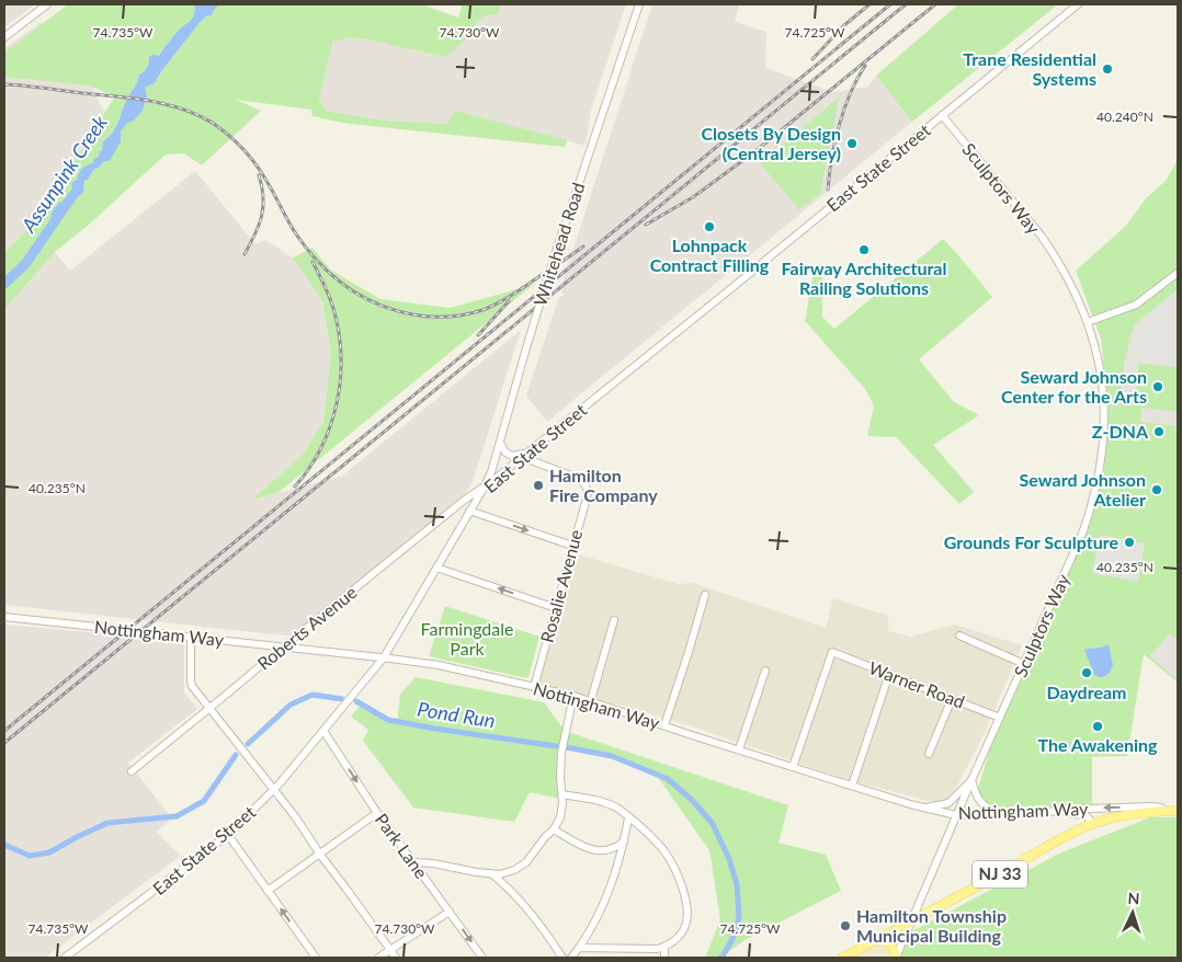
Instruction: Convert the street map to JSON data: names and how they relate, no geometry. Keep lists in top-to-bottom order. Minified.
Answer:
{"streets":{"main road":["Nottingham Way","NJ 33"],"street":["East State Street","Sculptors Way","Whitehead Road","Rosalie Avenue","Roberts Avenue","Warner Road","Park Lane"]},"crossings":[["East State Street","Sculptors Way"],["East State Street","Whitehead Road"],["East State Street","Rosalie Avenue"],["East State Street","Roberts Avenue"],["East State Street","Nottingham Way"],["East State Street","Park Lane"],["Sculptors Way","Nottingham Way"],["Sculptors Way","Warner Road"],["Sculptors Way","NJ 33"],["Whitehead Road","Roberts Avenue"],["Rosalie Avenue","Nottingham Way"],["Roberts Avenue","Nottingham Way"],["Nottingham Way","Warner Road"],["Nottingham Way","NJ 33"]],"one_way":["Park Lane"],"water":["Assunpink Creek","Pond Run"],"parks":["Farmingdale Park"],"places":["Trane Residential Systems","Closets By Design (Central Jersey)","Lohnpack Contract Filling","Fairway Architectural Railing Solutions","Seward Johnson Center for the Arts","Z-DNA","Hamilton Fire Company","Seward Johnson Atelier","Grounds For Sculpture","Daydream","The Awakening","Hamilton Township Municipal Building"],"north":"top","coordinates":["74.735°W","74.730°W","74.725°W","40.240°N","40.235°N"]}
